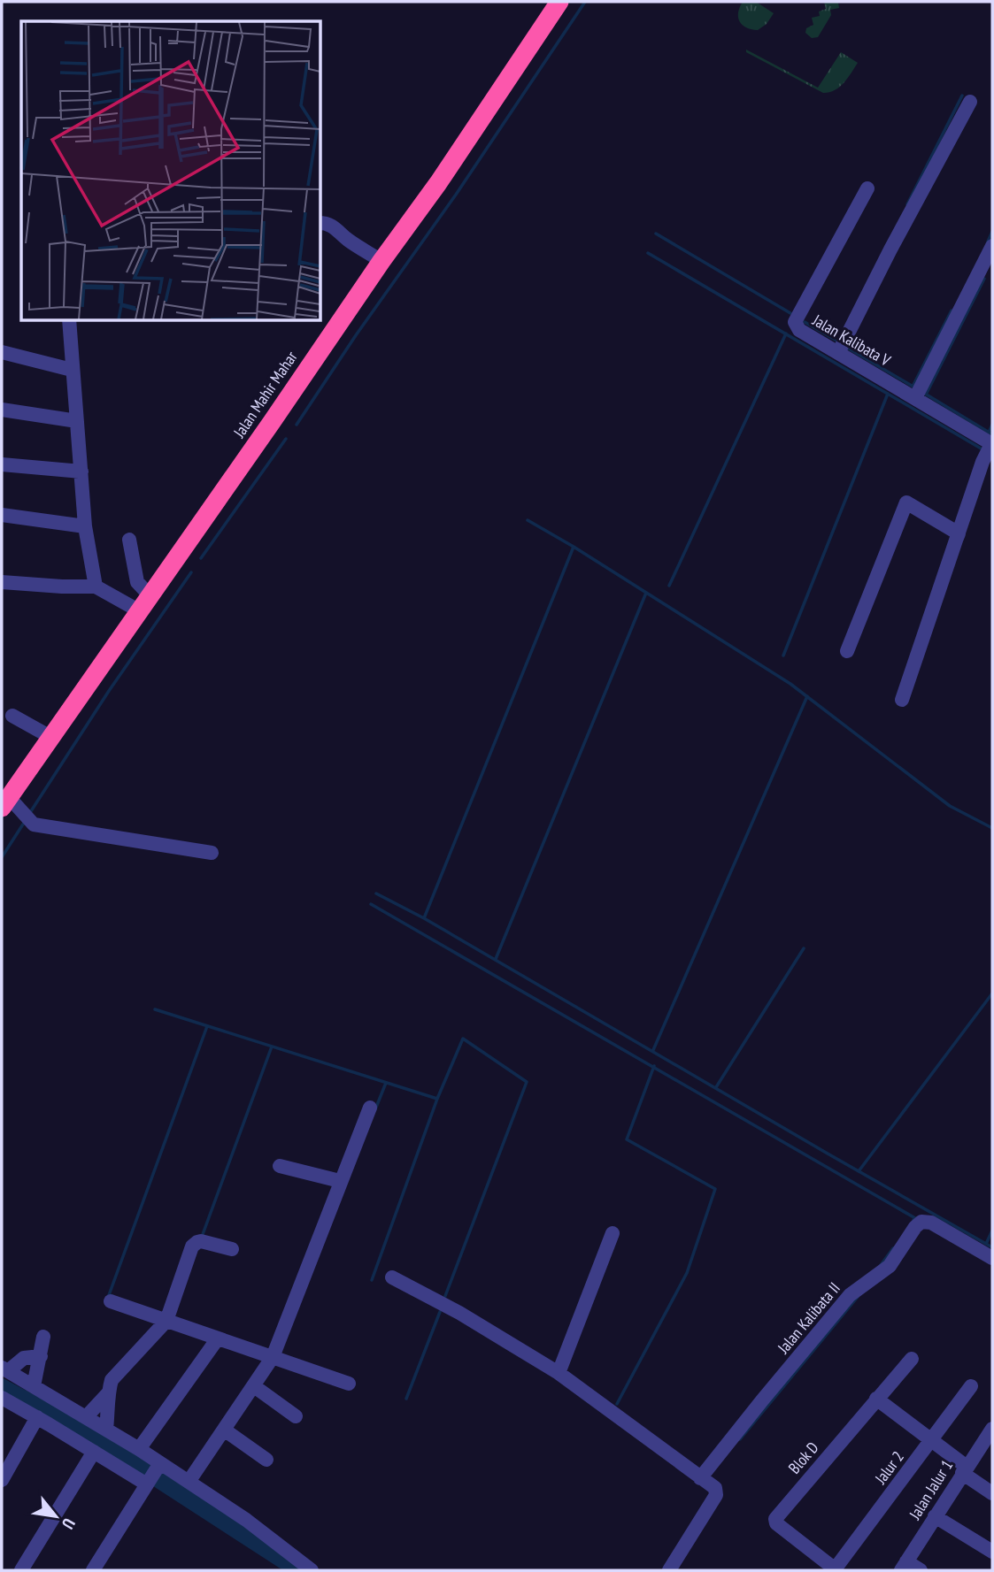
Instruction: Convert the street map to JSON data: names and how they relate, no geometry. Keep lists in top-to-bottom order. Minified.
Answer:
{"streets":{"highway":["Jalan Mahir Mahar"],"street":["Jalan Kalibata V","Jalan Kalibata II","Blok D","Jalur 2","Jalan Jalur 1"]},"crossings":[["Blok D","Jalur 2"]],"north":"bottom right"}
